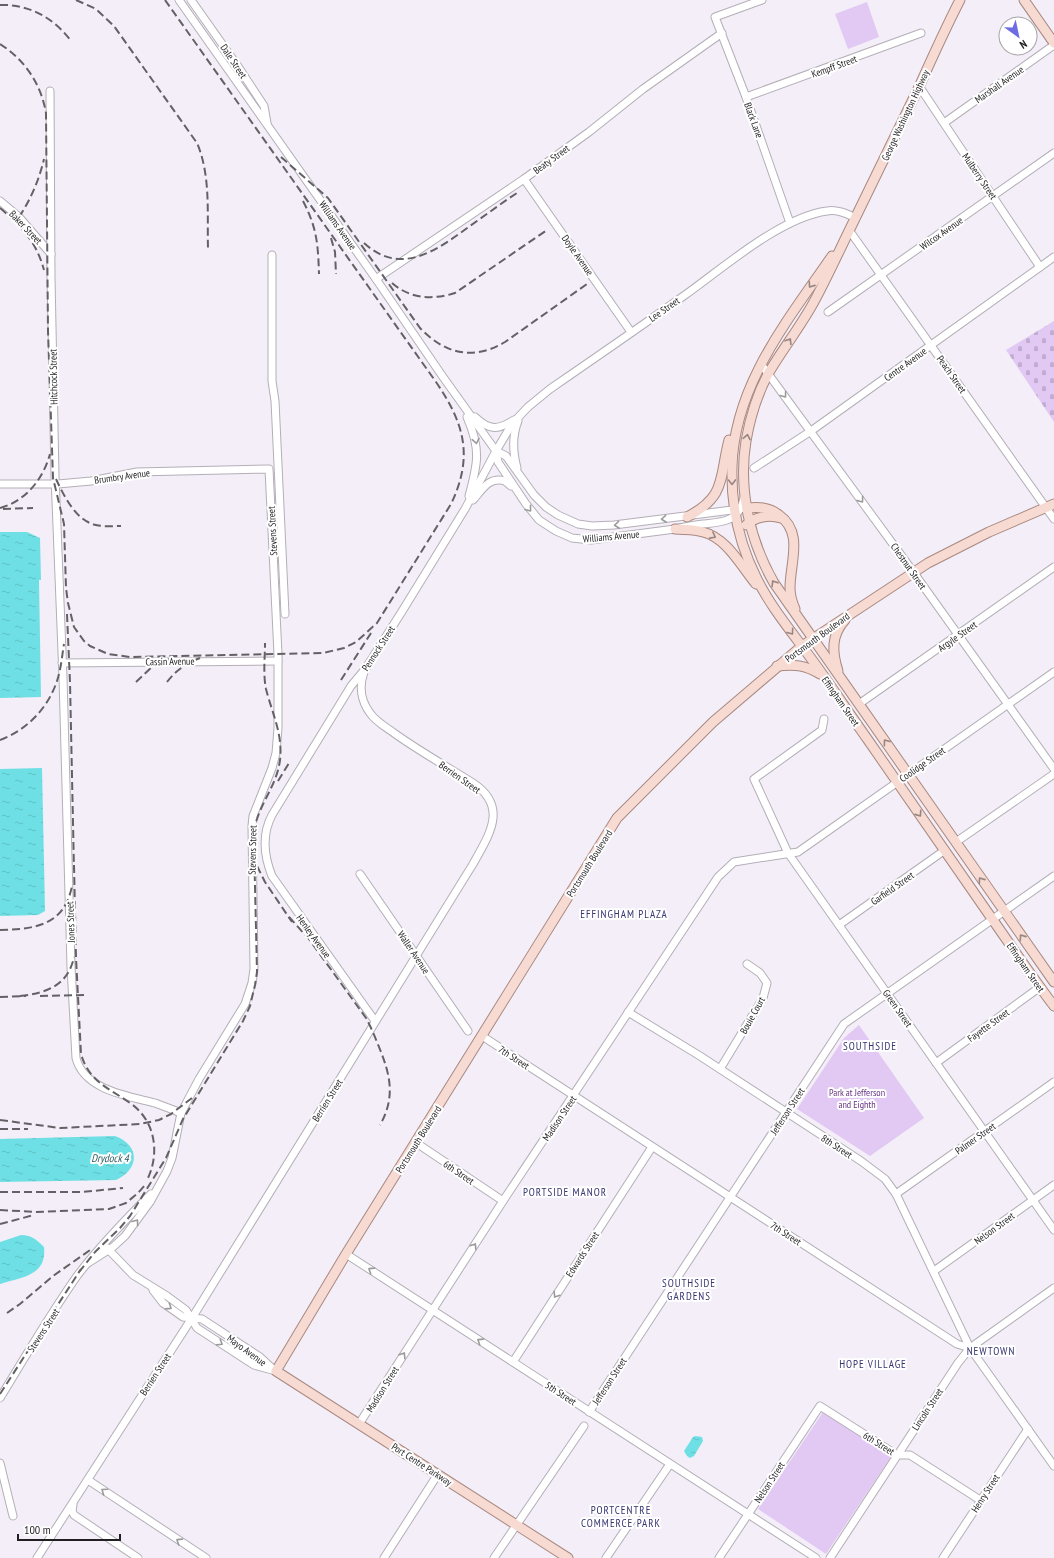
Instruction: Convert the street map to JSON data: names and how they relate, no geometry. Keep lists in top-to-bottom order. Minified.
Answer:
{"streets":{"main road":["George Washington Highway","Portsmouth Boulevard","Effingham Street","Port Centre Parkway"],"street":["Dale Street","Kempff Street","Marshall Avenue","Black Lane","Beaty Street","Mulberry Street","Williams Avenue","Baker Street","Wilcox Avenue","Doyle Avenue","Lee Street","Centre Avenue","Peach Street","Hitchcock Street","Brumbry Avenue","Stevens Street","Chestnut Street","Argyle Street","Pennock Street","Cassin Avenue","Coolidge Street","Berrien Street","Garfield Street","Jones Street","Henley Avenue","Waller Avenue","Green Street","Bouie Court","Fayette Street","7th Street","Jefferson Street","Madison Street","Palmer Street","8th Street","6th Street","Nelson Street","Edwards Street","Mayo Avenue","5th Street","Lincoln Street","Henry Street"]},"crossings":[["Dale Street","Williams Avenue"],["Kempff Street","Black Lane"],["Marshall Avenue","Mulberry Street"],["George Washington Highway","Mulberry Street"],["George Washington Highway","Lee Street"],["George Washington Highway","Peach Street"],["George Washington Highway","Chestnut Street"],["George Washington Highway","Effingham Street"],["Black Lane","Beaty Street"],["Black Lane","Lee Street"],["Beaty Street","Williams Avenue"],["Beaty Street","Doyle Avenue"],["Mulberry Street","Wilcox Avenue"],["Mulberry Street","Centre Avenue"],["Williams Avenue","Lee Street"],["Williams Avenue","Pennock Street"],["Williams Avenue","Effingham Street"],["Baker Street","Hitchcock Street"],["Wilcox Avenue","Peach Street"],["Doyle Avenue","Lee Street"],["Lee Street","Pennock Street"],["Centre Avenue","Peach Street"],["Centre Avenue","Chestnut Street"],["Peach Street","Portsmouth Boulevard"],["Hitchcock Street","Brumbry Avenue"],["Hitchcock Street","Cassin Avenue"],["Hitchcock Street","Jones Street"],["Brumbry Avenue","Stevens Street"],["Stevens Street","Cassin Avenue"],["Stevens Street","Jones Street"],["Stevens Street","Mayo Avenue"],["Chestnut Street","Argyle Street"],["Chestnut Street","Portsmouth Boulevard"],["Chestnut Street","Effingham Street"],["Chestnut Street","Coolidge Street"],["Argyle Street","Effingham Street"],["Portsmouth Boulevard","Effingham Street"],["Portsmouth Boulevard","7th Street"],["Portsmouth Boulevard","6th Street"],["Portsmouth Boulevard","Mayo Avenue"],["Portsmouth Boulevard","5th Street"],["Portsmouth Boulevard","Port Centre Parkway"],["Pennock Street","Berrien Street"],["Pennock Street","Henley Avenue"],["Cassin Avenue","Jones Street"],["Effingham Street","Coolidge Street"],["Effingham Street","Garfield Street"],["Effingham Street","Fayette Street"],["Effingham Street","Jefferson Street"],["Coolidge Street","Green Street"],["Coolidge Street","Madison Street"],["Berrien Street","Henley Avenue"],["Berrien Street","Waller Avenue"],["Berrien Street","Mayo Avenue"],["Garfield Street","Green Street"],["Green Street","Fayette Street"],["Green Street","Jefferson Street"],["Green Street","Madison Street"],["Green Street","Palmer Street"],["Green Street","Nelson Street"],["Bouie Court","8th Street"],["7th Street","Jefferson Street"],["7th Street","Madison Street"],["7th Street","8th Street"],["7th Street","Edwards Street"],["7th Street","Lincoln Street"],["Jefferson Street","8th Street"],["Jefferson Street","5th Street"],["Madison Street","8th Street"],["Madison Street","6th Street"],["Madison Street","5th Street"],["Madison Street","Port Centre Parkway"],["Palmer Street","8th Street"],["8th Street","Nelson Street"],["8th Street","Lincoln Street"],["6th Street","Nelson Street"],["6th Street","Lincoln Street"],["6th Street","Henry Street"],["Nelson Street","5th Street"],["Edwards Street","5th Street"],["Mayo Avenue","Port Centre Parkway"]],"one_way":["Chestnut Street","Madison Street","Edwards Street","5th Street"],"districts":["EFFINGHAM PLAZA","SOUTHSIDE","PORTSIDE MANOR","SOUTHSIDE GARDENS","NEWTOWN","HOPE VILLAGE","PORTCENTRE COMMERCE PARK"],"water":["Drydock 4"],"parks":["Park at Jefferson and Eighth"],"scale_bar":"100 m","north":"bottom right"}
